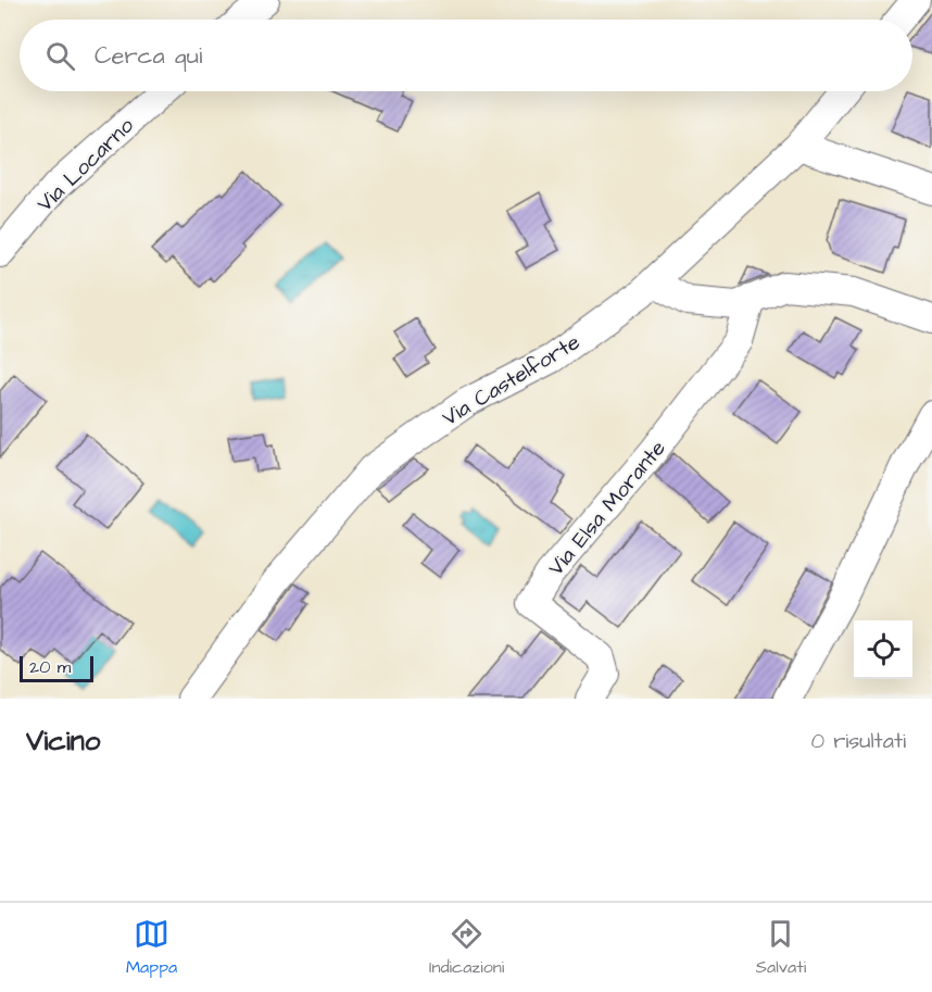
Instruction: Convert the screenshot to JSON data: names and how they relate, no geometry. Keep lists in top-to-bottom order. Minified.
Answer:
{"streets":{"street":["Via Locarno","Via Castelforte","Via Elsa Morante"]},"scale_bar":"20 m","page":{"search":"Cerca qui","scale":"20 m","heading":["Vicino","0 risultati"],"nav":["Mappa","Indicazioni","Salvati"]}}
